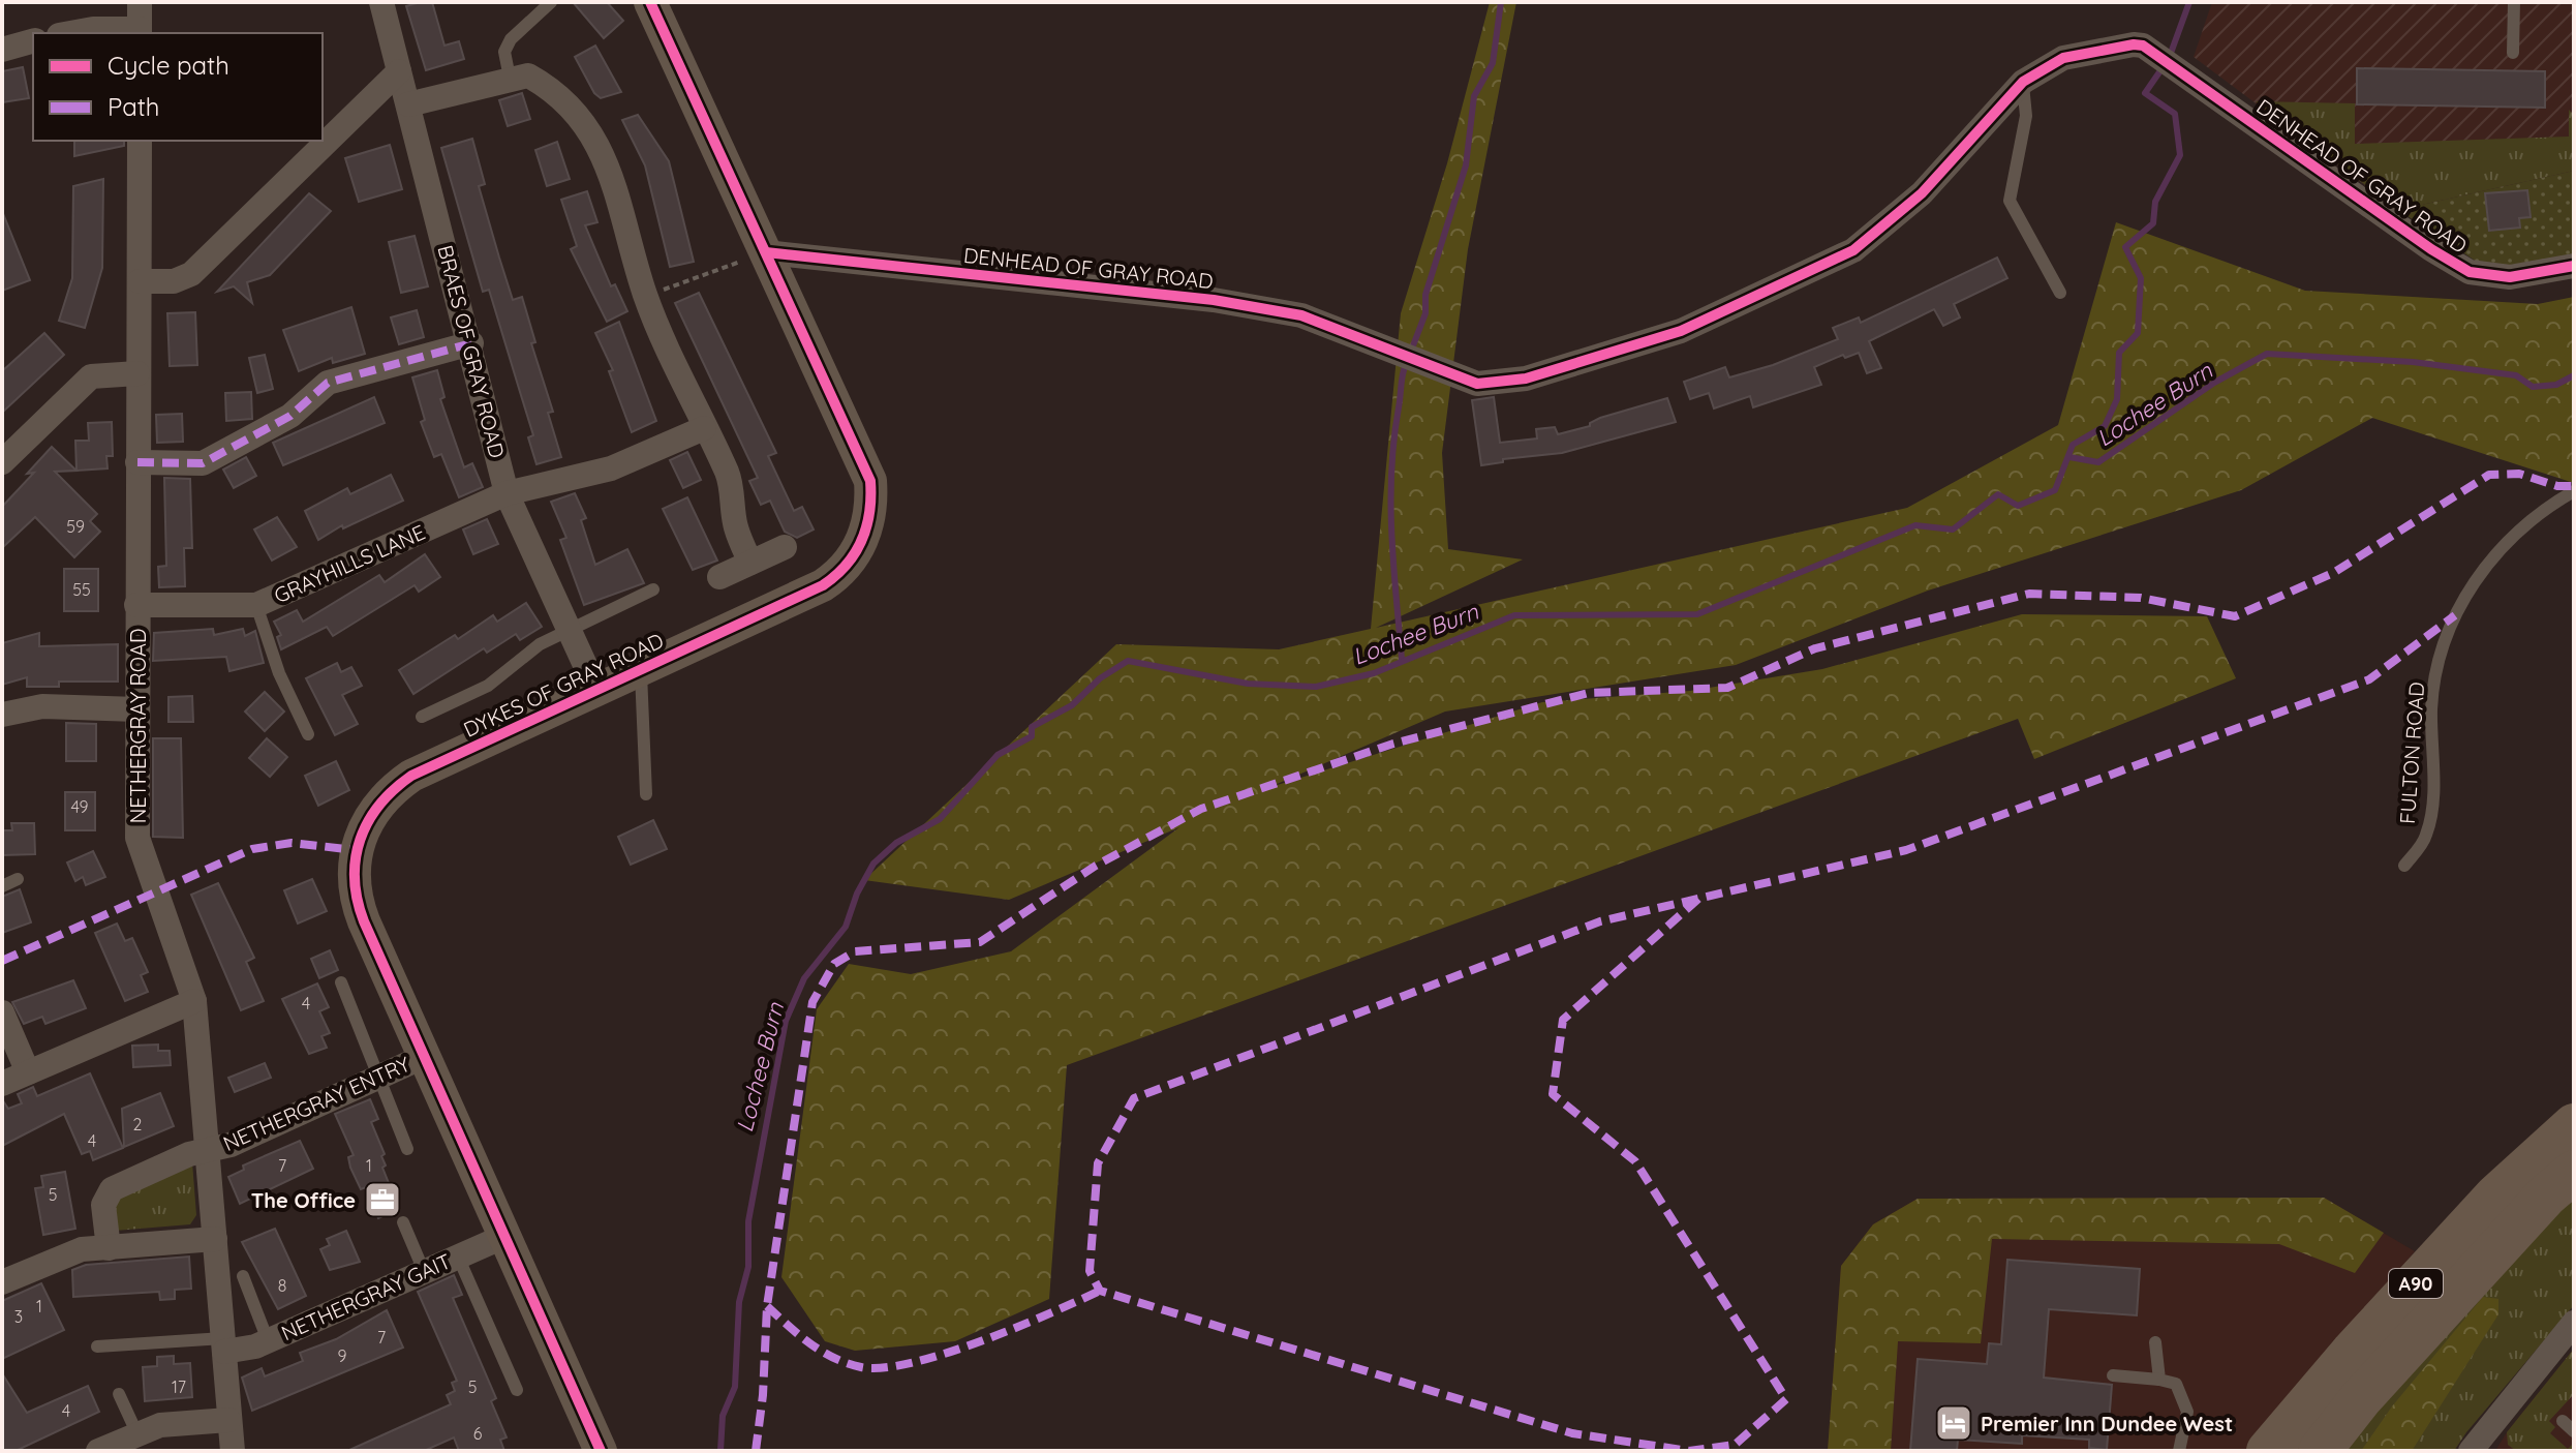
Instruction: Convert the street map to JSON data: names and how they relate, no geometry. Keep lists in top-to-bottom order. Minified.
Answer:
{"streets":{"highway":["A90"],"street":["DENHEAD OF GRAY ROAD","BRAES OF GRAY ROAD","GRAYHILLS LANE","DYKES OF GRAY ROAD","NETHERGRAY ROAD","NETHERGRAY ENTRY","NETHERGRAY GAIT"],"lane":["FULTON ROAD"]},"crossings":[["DENHEAD OF GRAY ROAD","DYKES OF GRAY ROAD"],["BRAES OF GRAY ROAD","GRAYHILLS LANE"],["BRAES OF GRAY ROAD","DYKES OF GRAY ROAD"],["GRAYHILLS LANE","NETHERGRAY ROAD"],["DYKES OF GRAY ROAD","NETHERGRAY ENTRY"],["DYKES OF GRAY ROAD","NETHERGRAY GAIT"],["NETHERGRAY ROAD","NETHERGRAY ENTRY"],["NETHERGRAY ROAD","NETHERGRAY GAIT"]],"water":["Lochee Burn"],"places":{"office":["The Office"],"hotel":["Premier Inn Dundee West"]},"house_numbers":["59","55","49","4","2","4","7","1","5","8","1","3","7","9","17","5","4","6"],"legend":["Cycle path","Path"]}
